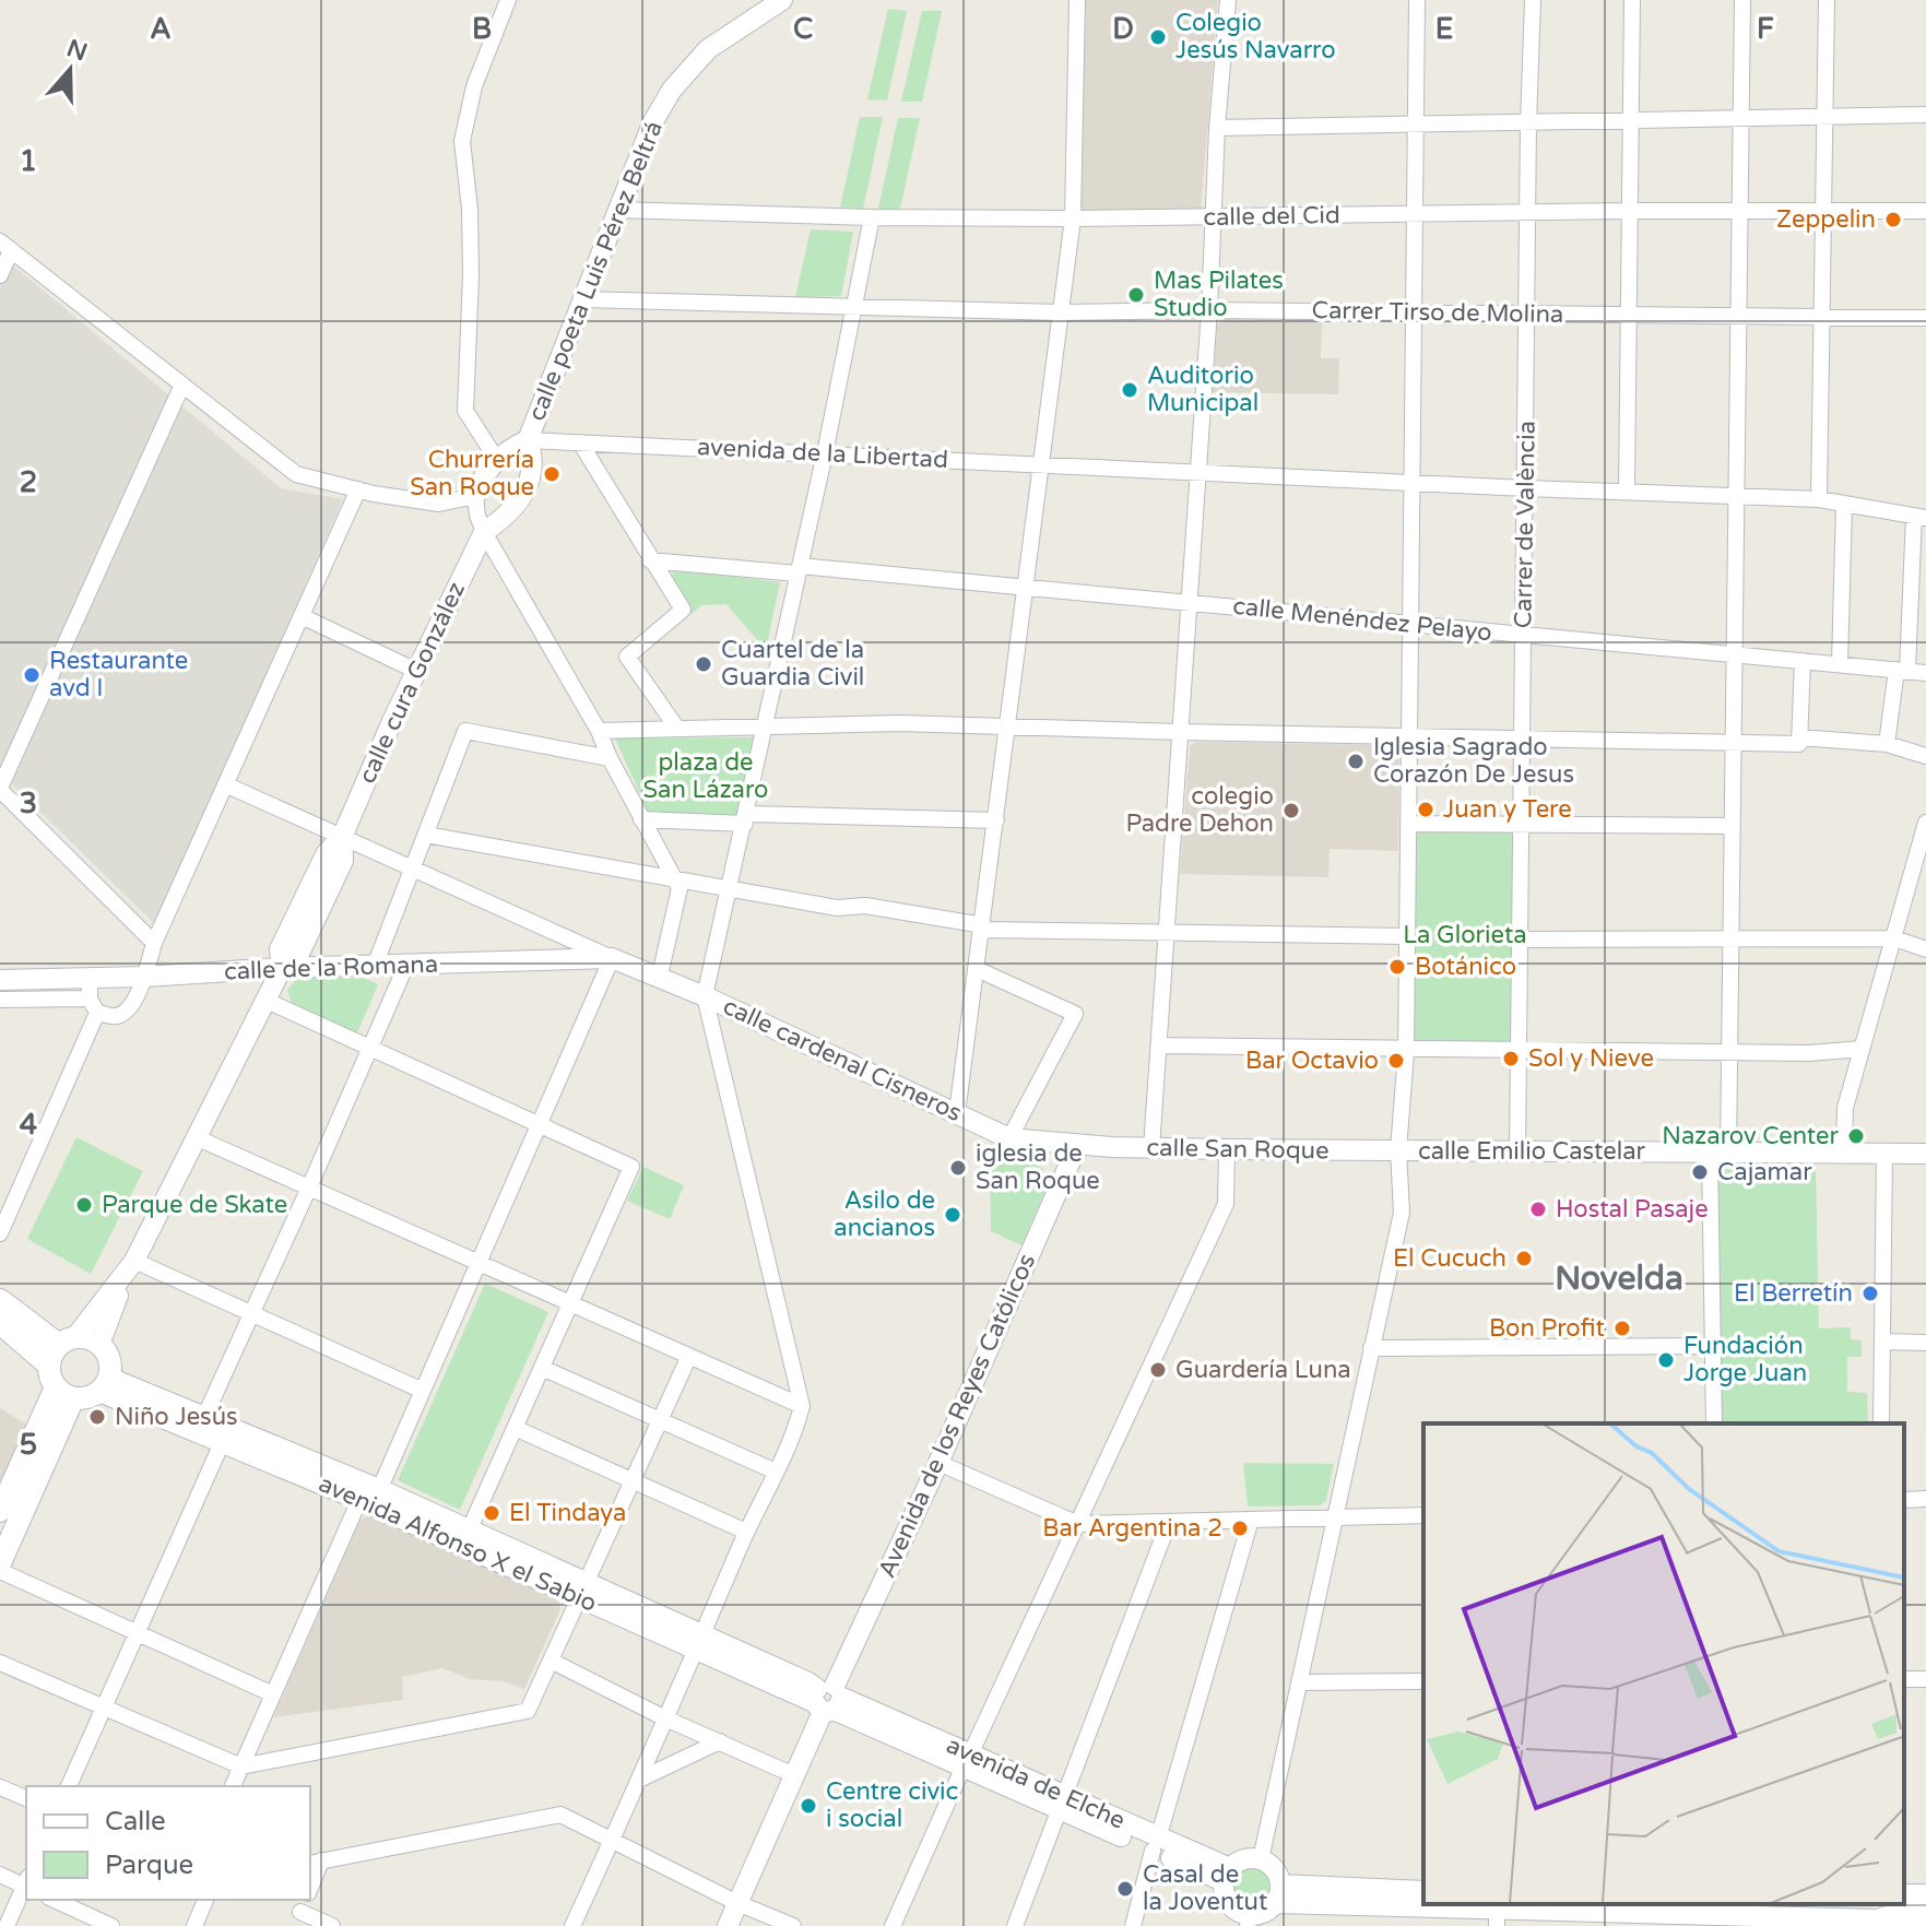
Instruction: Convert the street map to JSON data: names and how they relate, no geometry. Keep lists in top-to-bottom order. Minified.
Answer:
{"streets":{"street":["calle del Cid","calle poeta Luis Pérez Beltrá","Carrer Tirso de Molina","avenida de la Libertad","Carrer de València","calle Menéndez Pelayo","calle cura González","calle de la Romana","calle cardenal Cisneros","calle San Roque","calle Emilio Castelar","Avenida de los Reyes Católicos","avenida Alfonso X el Sabio","avenida de Elche"]},"crossings":[["calle del Cid","calle poeta Luis Pérez Beltrá"],["calle del Cid","Carrer de València"],["calle poeta Luis Pérez Beltrá","Carrer Tirso de Molina"],["calle poeta Luis Pérez Beltrá","avenida de la Libertad"],["Carrer Tirso de Molina","Carrer de València"],["avenida de la Libertad","Carrer de València"],["Carrer de València","calle Menéndez Pelayo"],["Carrer de València","calle Emilio Castelar"],["calle cura González","calle de la Romana"],["calle cura González","avenida Alfonso X el Sabio"],["calle de la Romana","calle cardenal Cisneros"],["calle cardenal Cisneros","calle San Roque"],["calle cardenal Cisneros","Avenida de los Reyes Católicos"],["calle San Roque","calle Emilio Castelar"],["calle San Roque","Avenida de los Reyes Católicos"],["Avenida de los Reyes Católicos","avenida Alfonso X el Sabio"],["Avenida de los Reyes Católicos","avenida de Elche"],["avenida Alfonso X el Sabio","avenida de Elche"]],"districts":["Novelda"],"parks":["plaza de San Lázaro","La Glorieta"],"places":["Colegio Jesús Navarro","Zeppelin","Mas Pilates Studio","Auditorio Municipal","Churrería San Roque","Cuartel de la Guardia Civil","Restaurante avd I","Iglesia Sagrado Corazón De Jesus","Juan y Tere","colegio Padre Dehon","Botánico","Sol y Nieve","Bar Octavio","Nazarov Center","iglesia de San Roque","Cajamar","Parque de Skate","Hostal Pasaje","Asilo de ancianos","El Cucuch","El Berretín","Bon Profit","Fundación Jorge Juan","Guardería Luna","Niño Jesús","El Tindaya","Bar Argentina 2","Centre civic i social","Casal de la Joventut"],"legend":["Calle","Parque"],"north":"top","grid":{"columns":["A","B","C","D","E","F"],"rows":["1","2","3","4","5"]}}
